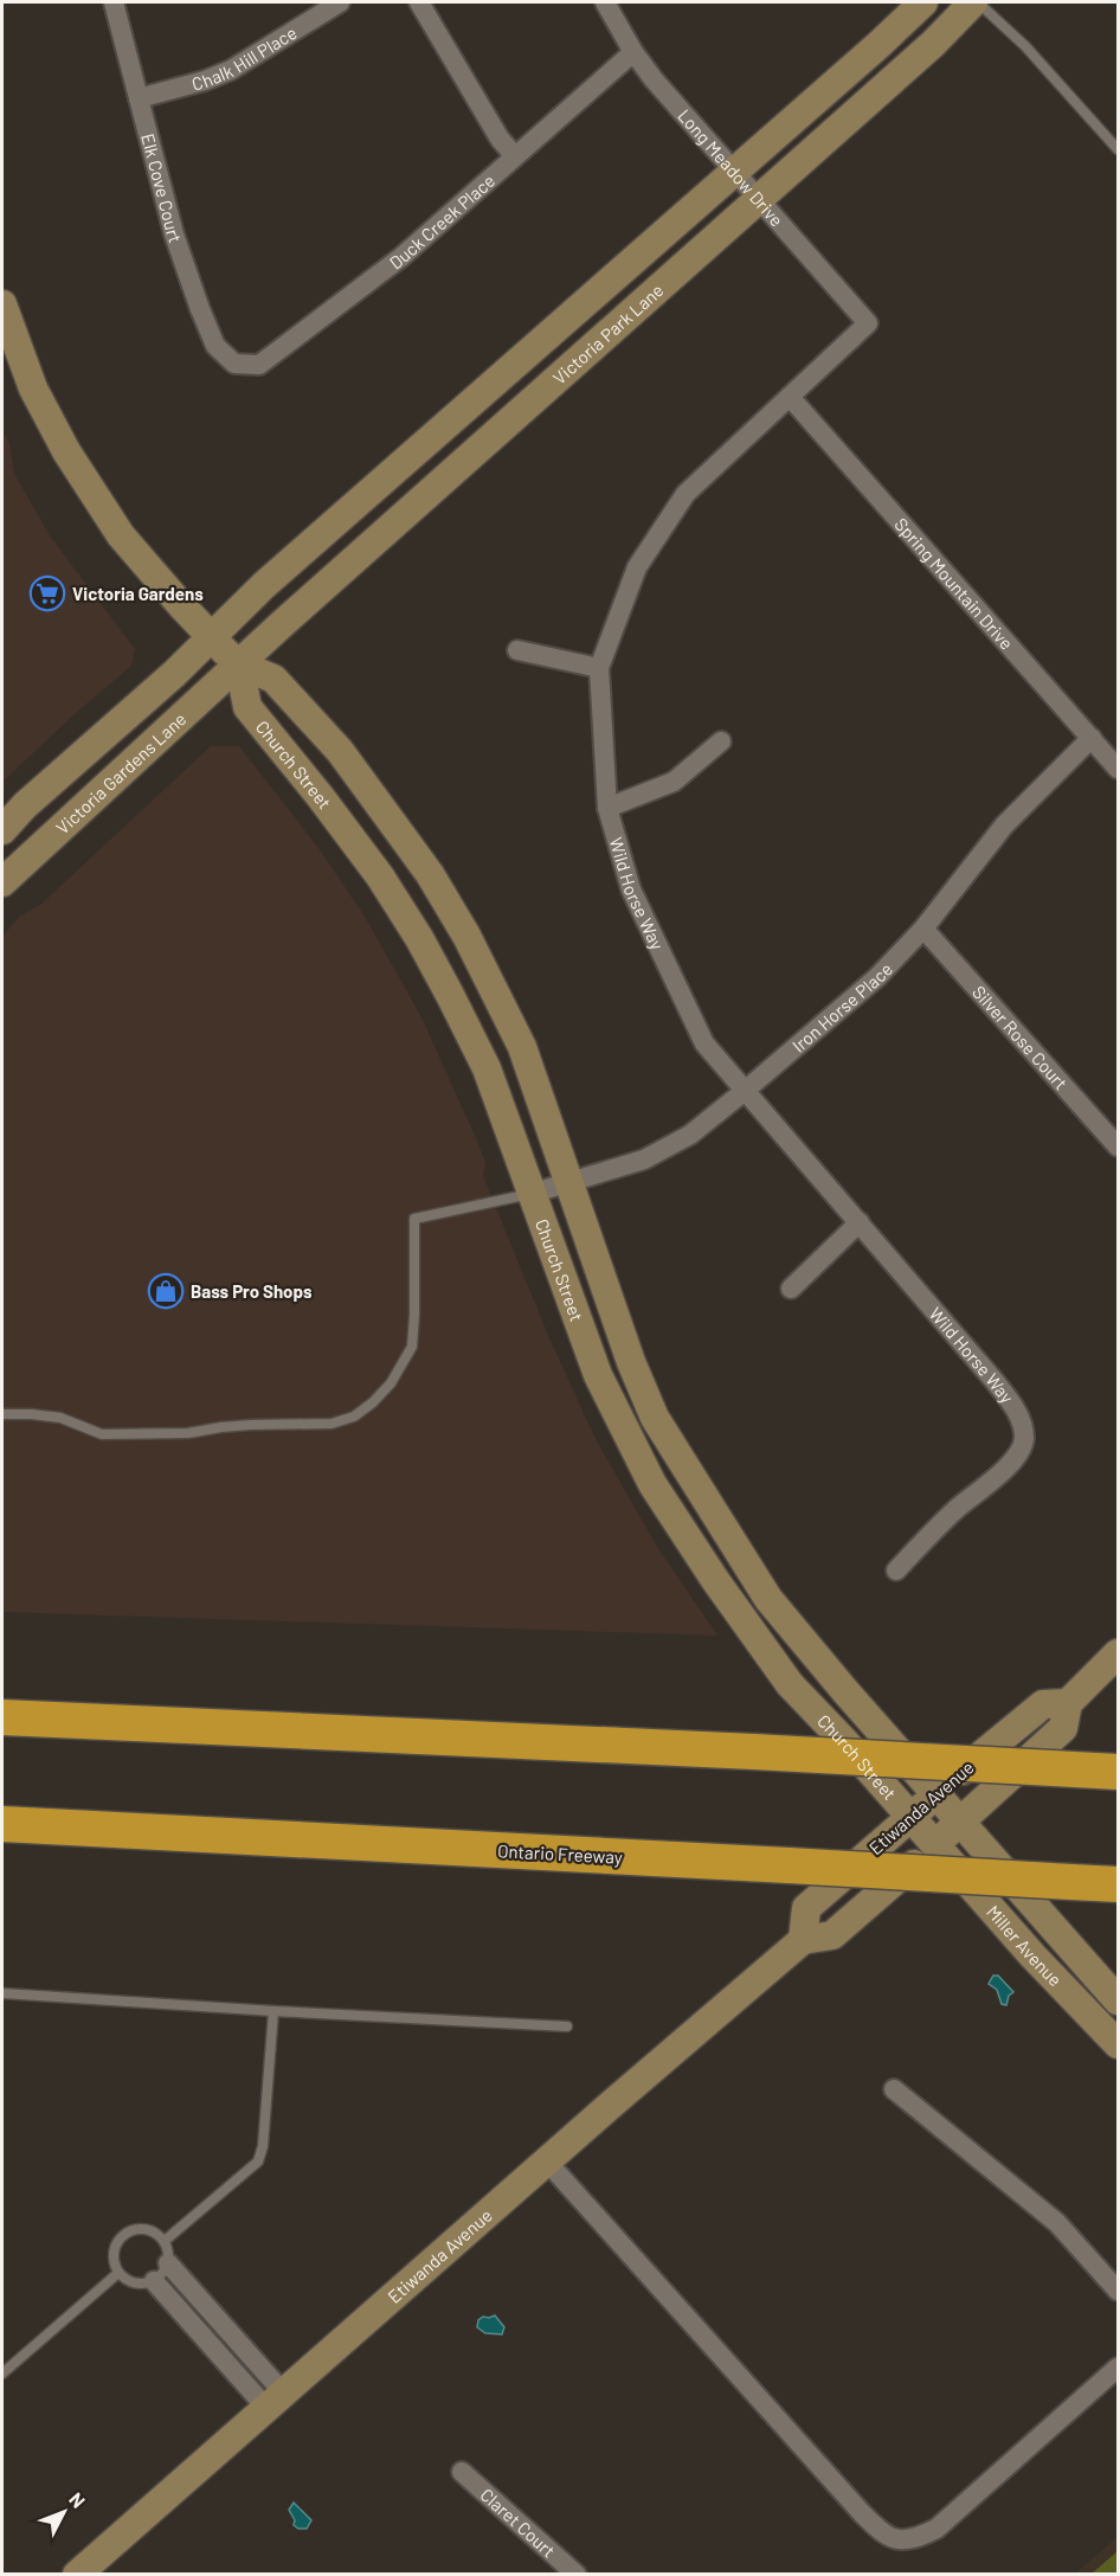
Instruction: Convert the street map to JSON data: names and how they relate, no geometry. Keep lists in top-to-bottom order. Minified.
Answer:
{"streets":{"highway":["Ontario Freeway"],"main road":["Victoria Park Lane","Church Street","Victoria Gardens Lane","Etiwanda Avenue","Miller Avenue"],"street":["Chalk Hill Place","Long Meadow Drive","Elk Cove Court","Duck Creek Place","Spring Mountain Drive","Wild Horse Way","Iron Horse Place","Silver Rose Court","Claret Court"]},"crossings":[["Chalk Hill Place","Elk Cove Court"],["Long Meadow Drive","Duck Creek Place"],["Long Meadow Drive","Victoria Park Lane"],["Long Meadow Drive","Wild Horse Way"],["Elk Cove Court","Duck Creek Place"],["Victoria Park Lane","Church Street"],["Victoria Park Lane","Victoria Gardens Lane"],["Spring Mountain Drive","Wild Horse Way"],["Spring Mountain Drive","Iron Horse Place"],["Church Street","Victoria Gardens Lane"],["Church Street","Iron Horse Place"],["Church Street","Etiwanda Avenue"],["Church Street","Miller Avenue"],["Wild Horse Way","Iron Horse Place"],["Iron Horse Place","Silver Rose Court"],["Etiwanda Avenue","Miller Avenue"]],"places":{"supermarket":["Victoria Gardens"],"shop":["Bass Pro Shops"]},"north":"top right"}
